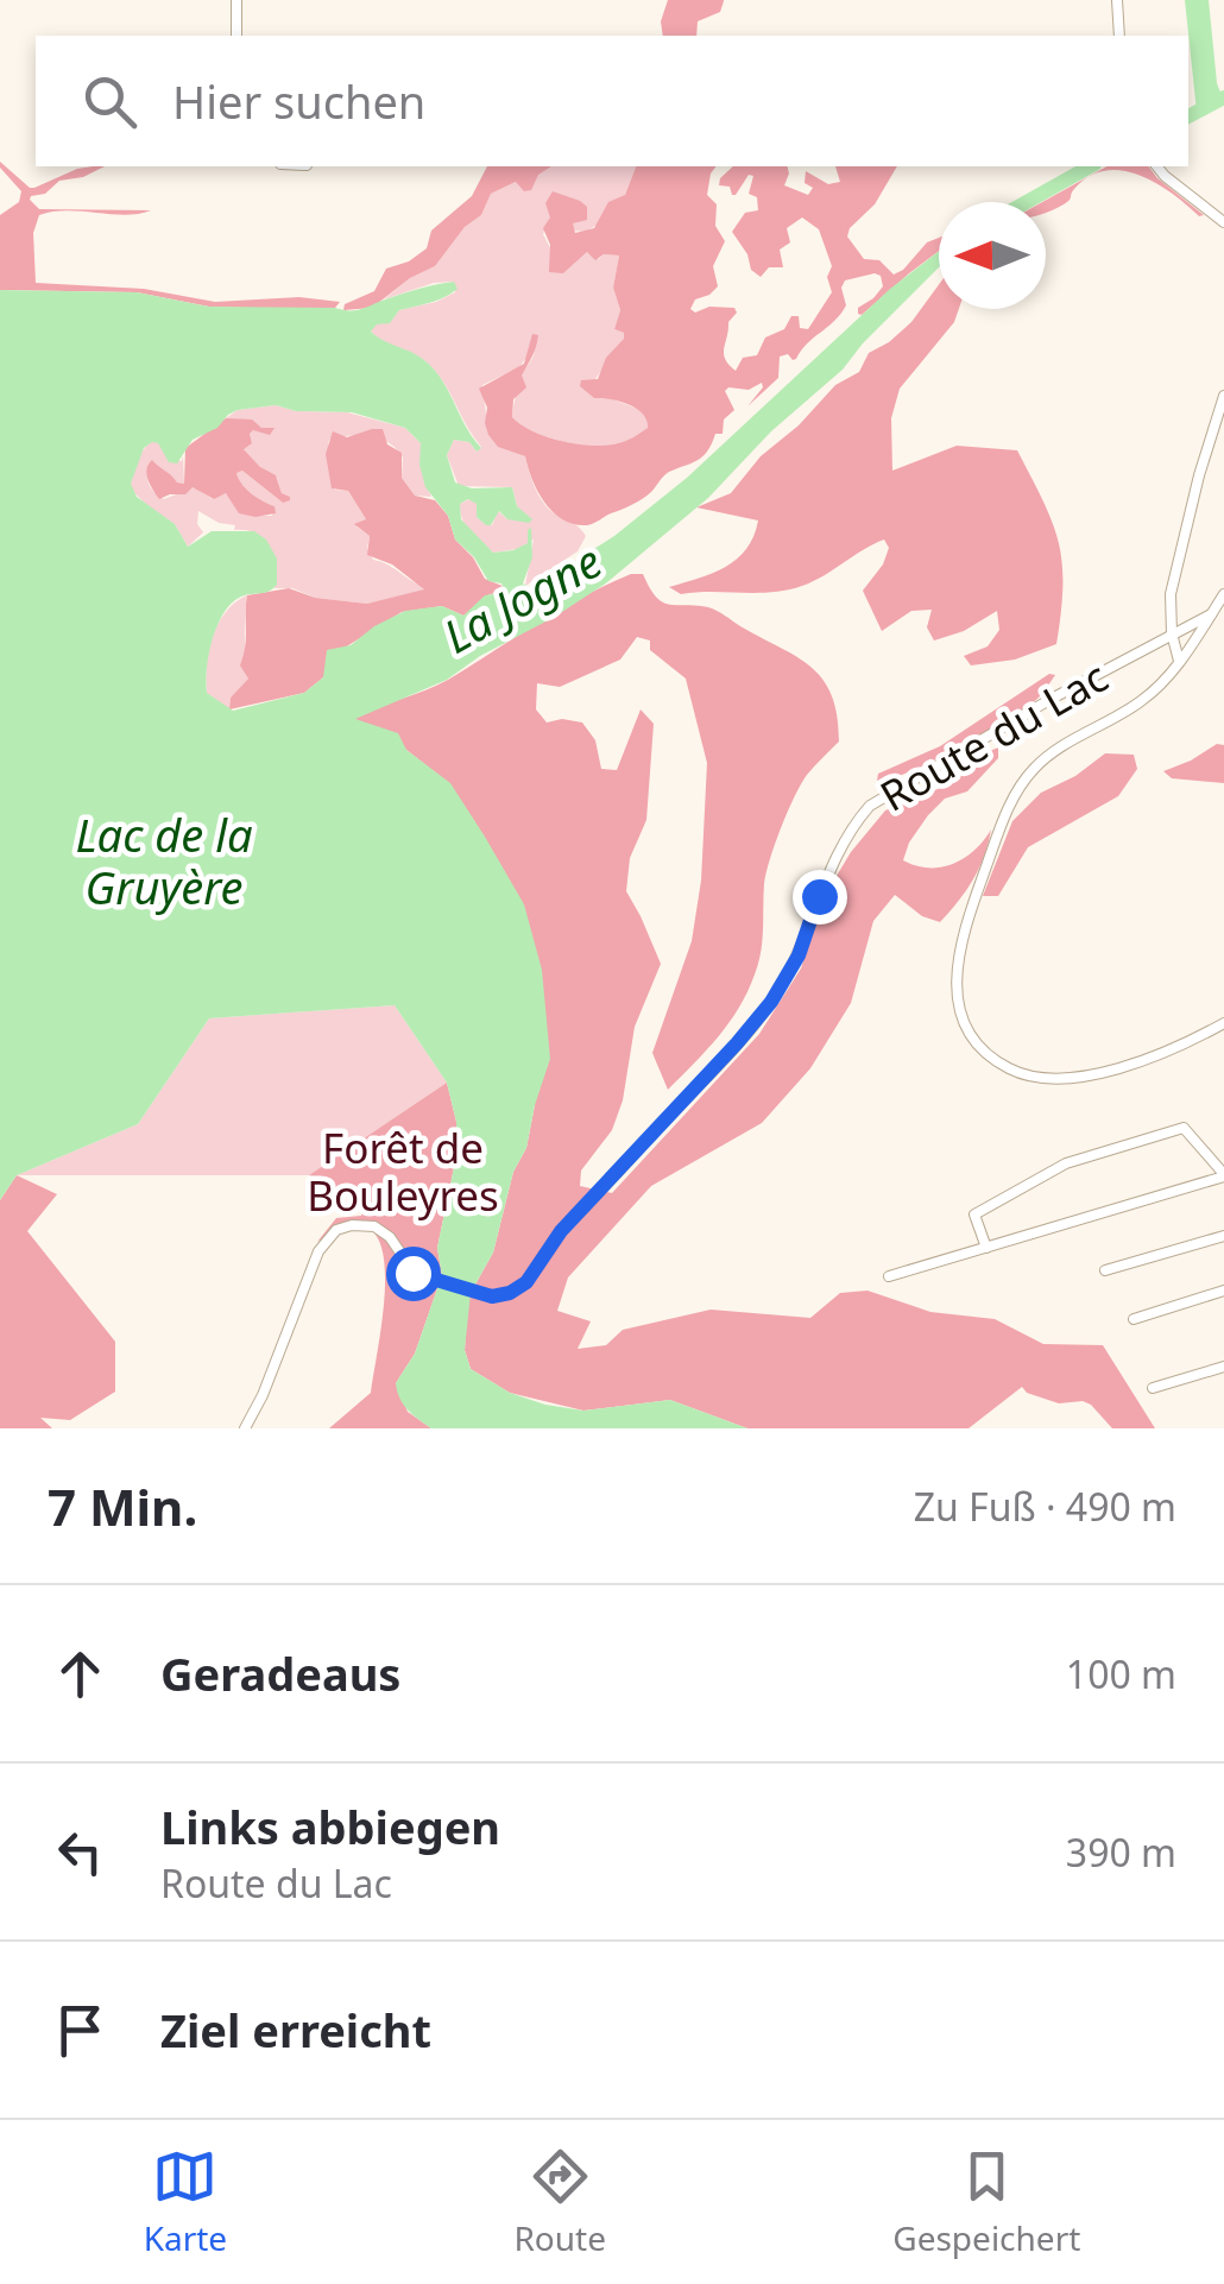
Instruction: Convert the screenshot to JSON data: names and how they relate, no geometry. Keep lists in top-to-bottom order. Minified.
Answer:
{"streets":{"street":["Route du Lac"]},"water":["La Jogne","Lac de la Gruyère"],"parks":["Forêt de Bouleyres"],"north":"left","page":{"search":"Hier suchen","heading":["7 Min.","Zu Fuß · 490 m"],"list":[["Geradeaus","100 m"],["Links abbiegen","Route du Lac","390 m"],"Ziel erreicht"],"nav":["Karte","Route","Gespeichert"]}}
